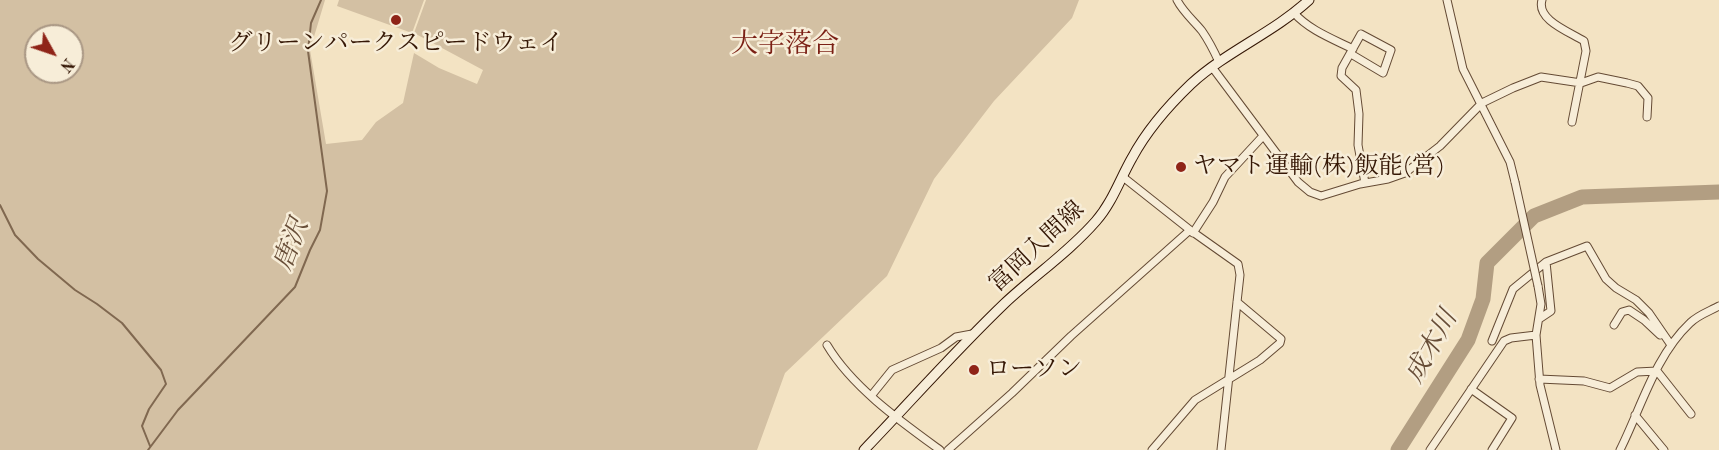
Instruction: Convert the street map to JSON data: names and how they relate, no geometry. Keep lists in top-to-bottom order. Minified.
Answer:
{"streets":{"main road":["富岡入間線"]},"districts":["大字落合"],"water":["唐沢","成木川"],"places":["グリーンパークスピードウェイ","ヤマト運輸(株)飯能(営)","ローソン"],"north":"bottom right"}
